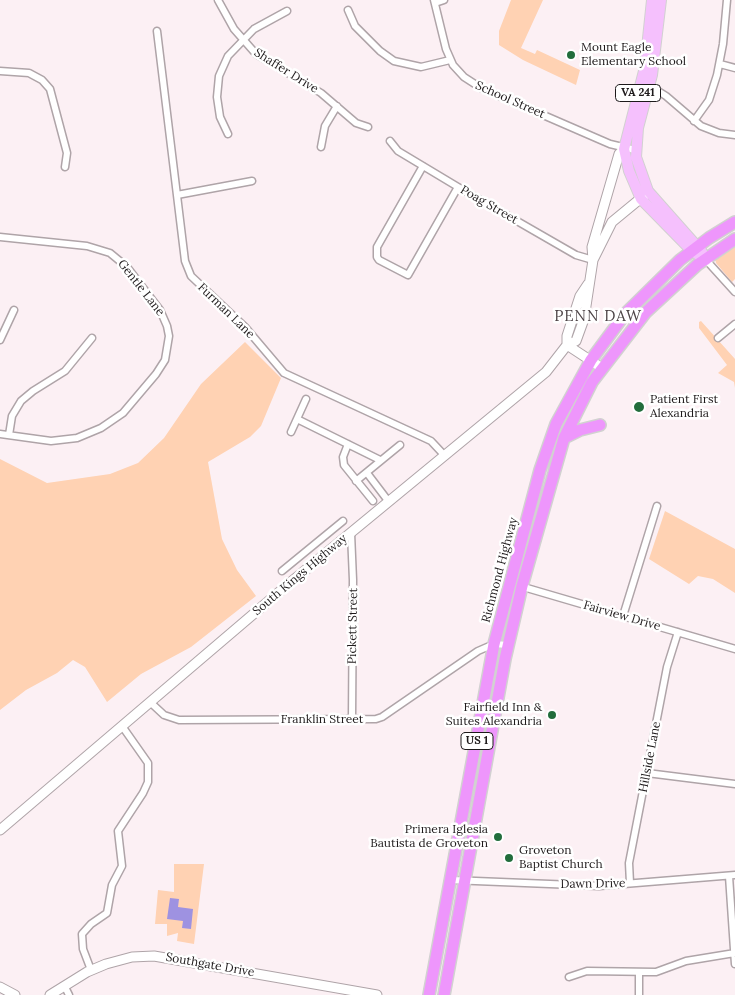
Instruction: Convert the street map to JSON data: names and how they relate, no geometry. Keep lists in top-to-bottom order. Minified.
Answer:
{"streets":{"highway":["Richmond Highway","US 1"],"main road":["VA 241","South Kings Highway","Southgate Drive"],"street":["Shaffer Drive","School Street","Poag Street","Gentle Lane","Furman Lane","Fairview Drive","Pickett Street","Franklin Street","Hillside Lane","Dawn Drive"]},"crossings":[["VA 241","School Street"],["VA 241","Richmond Highway"],["VA 241","South Kings Highway"],["School Street","South Kings Highway"],["Poag Street","South Kings Highway"],["Furman Lane","South Kings Highway"],["Richmond Highway","Fairview Drive"],["Richmond Highway","Franklin Street"],["Richmond Highway","Dawn Drive"],["South Kings Highway","Pickett Street"],["South Kings Highway","Franklin Street"],["Fairview Drive","Hillside Lane"],["Pickett Street","Franklin Street"],["Hillside Lane","Dawn Drive"]],"districts":["PENN DAW"],"places":["Mount Eagle Elementary School","Patient First Alexandria","Fairfield Inn & Suites Alexandria","Primera Iglesia Bautista de Groveton","Groveton Baptist Church"]}
